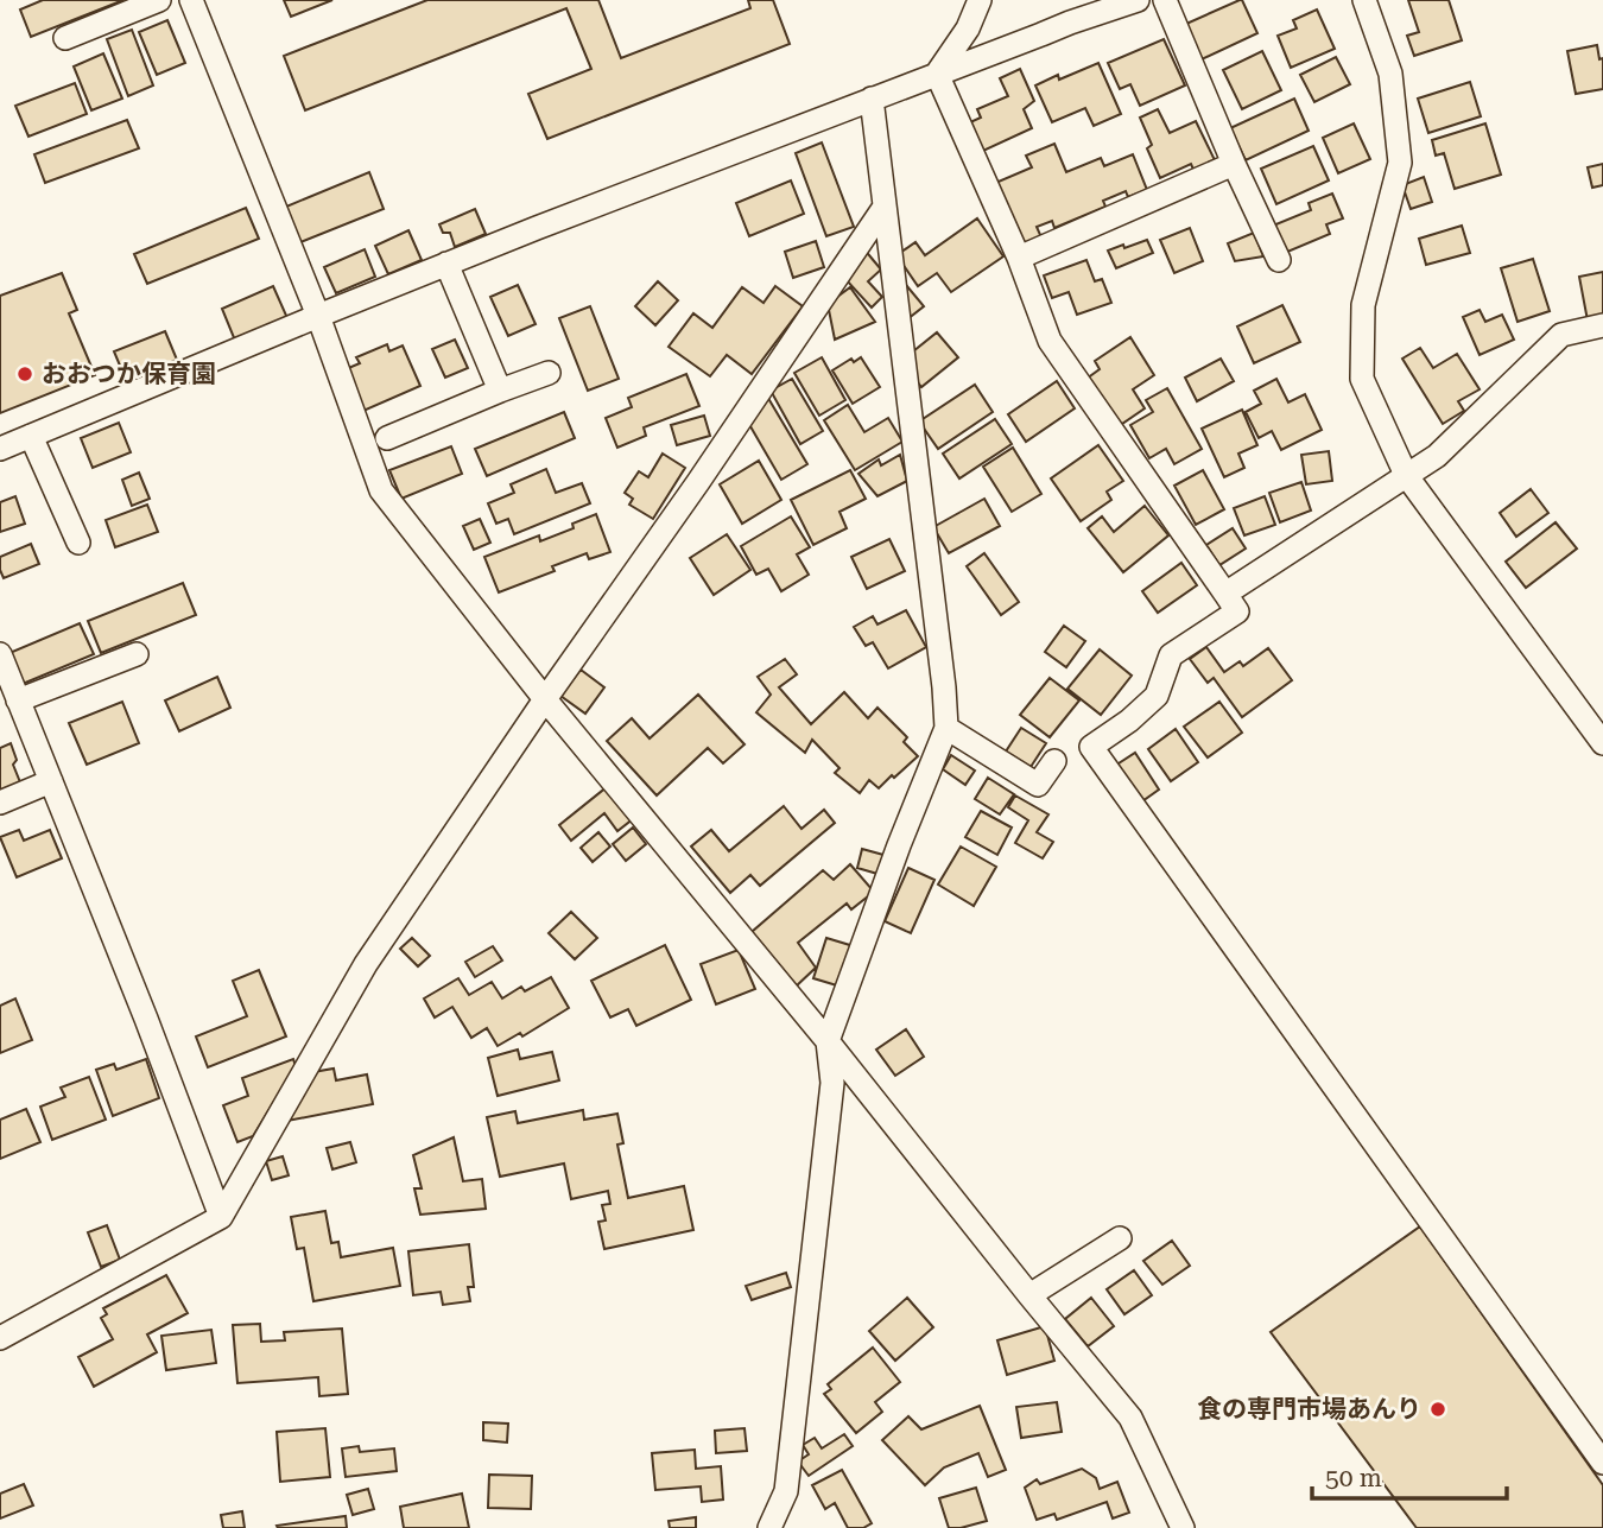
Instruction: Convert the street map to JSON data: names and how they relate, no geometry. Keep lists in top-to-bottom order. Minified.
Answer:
{"places":["おおつか保育園","食の専門市場あんり"],"scale_bar":"50 m"}
